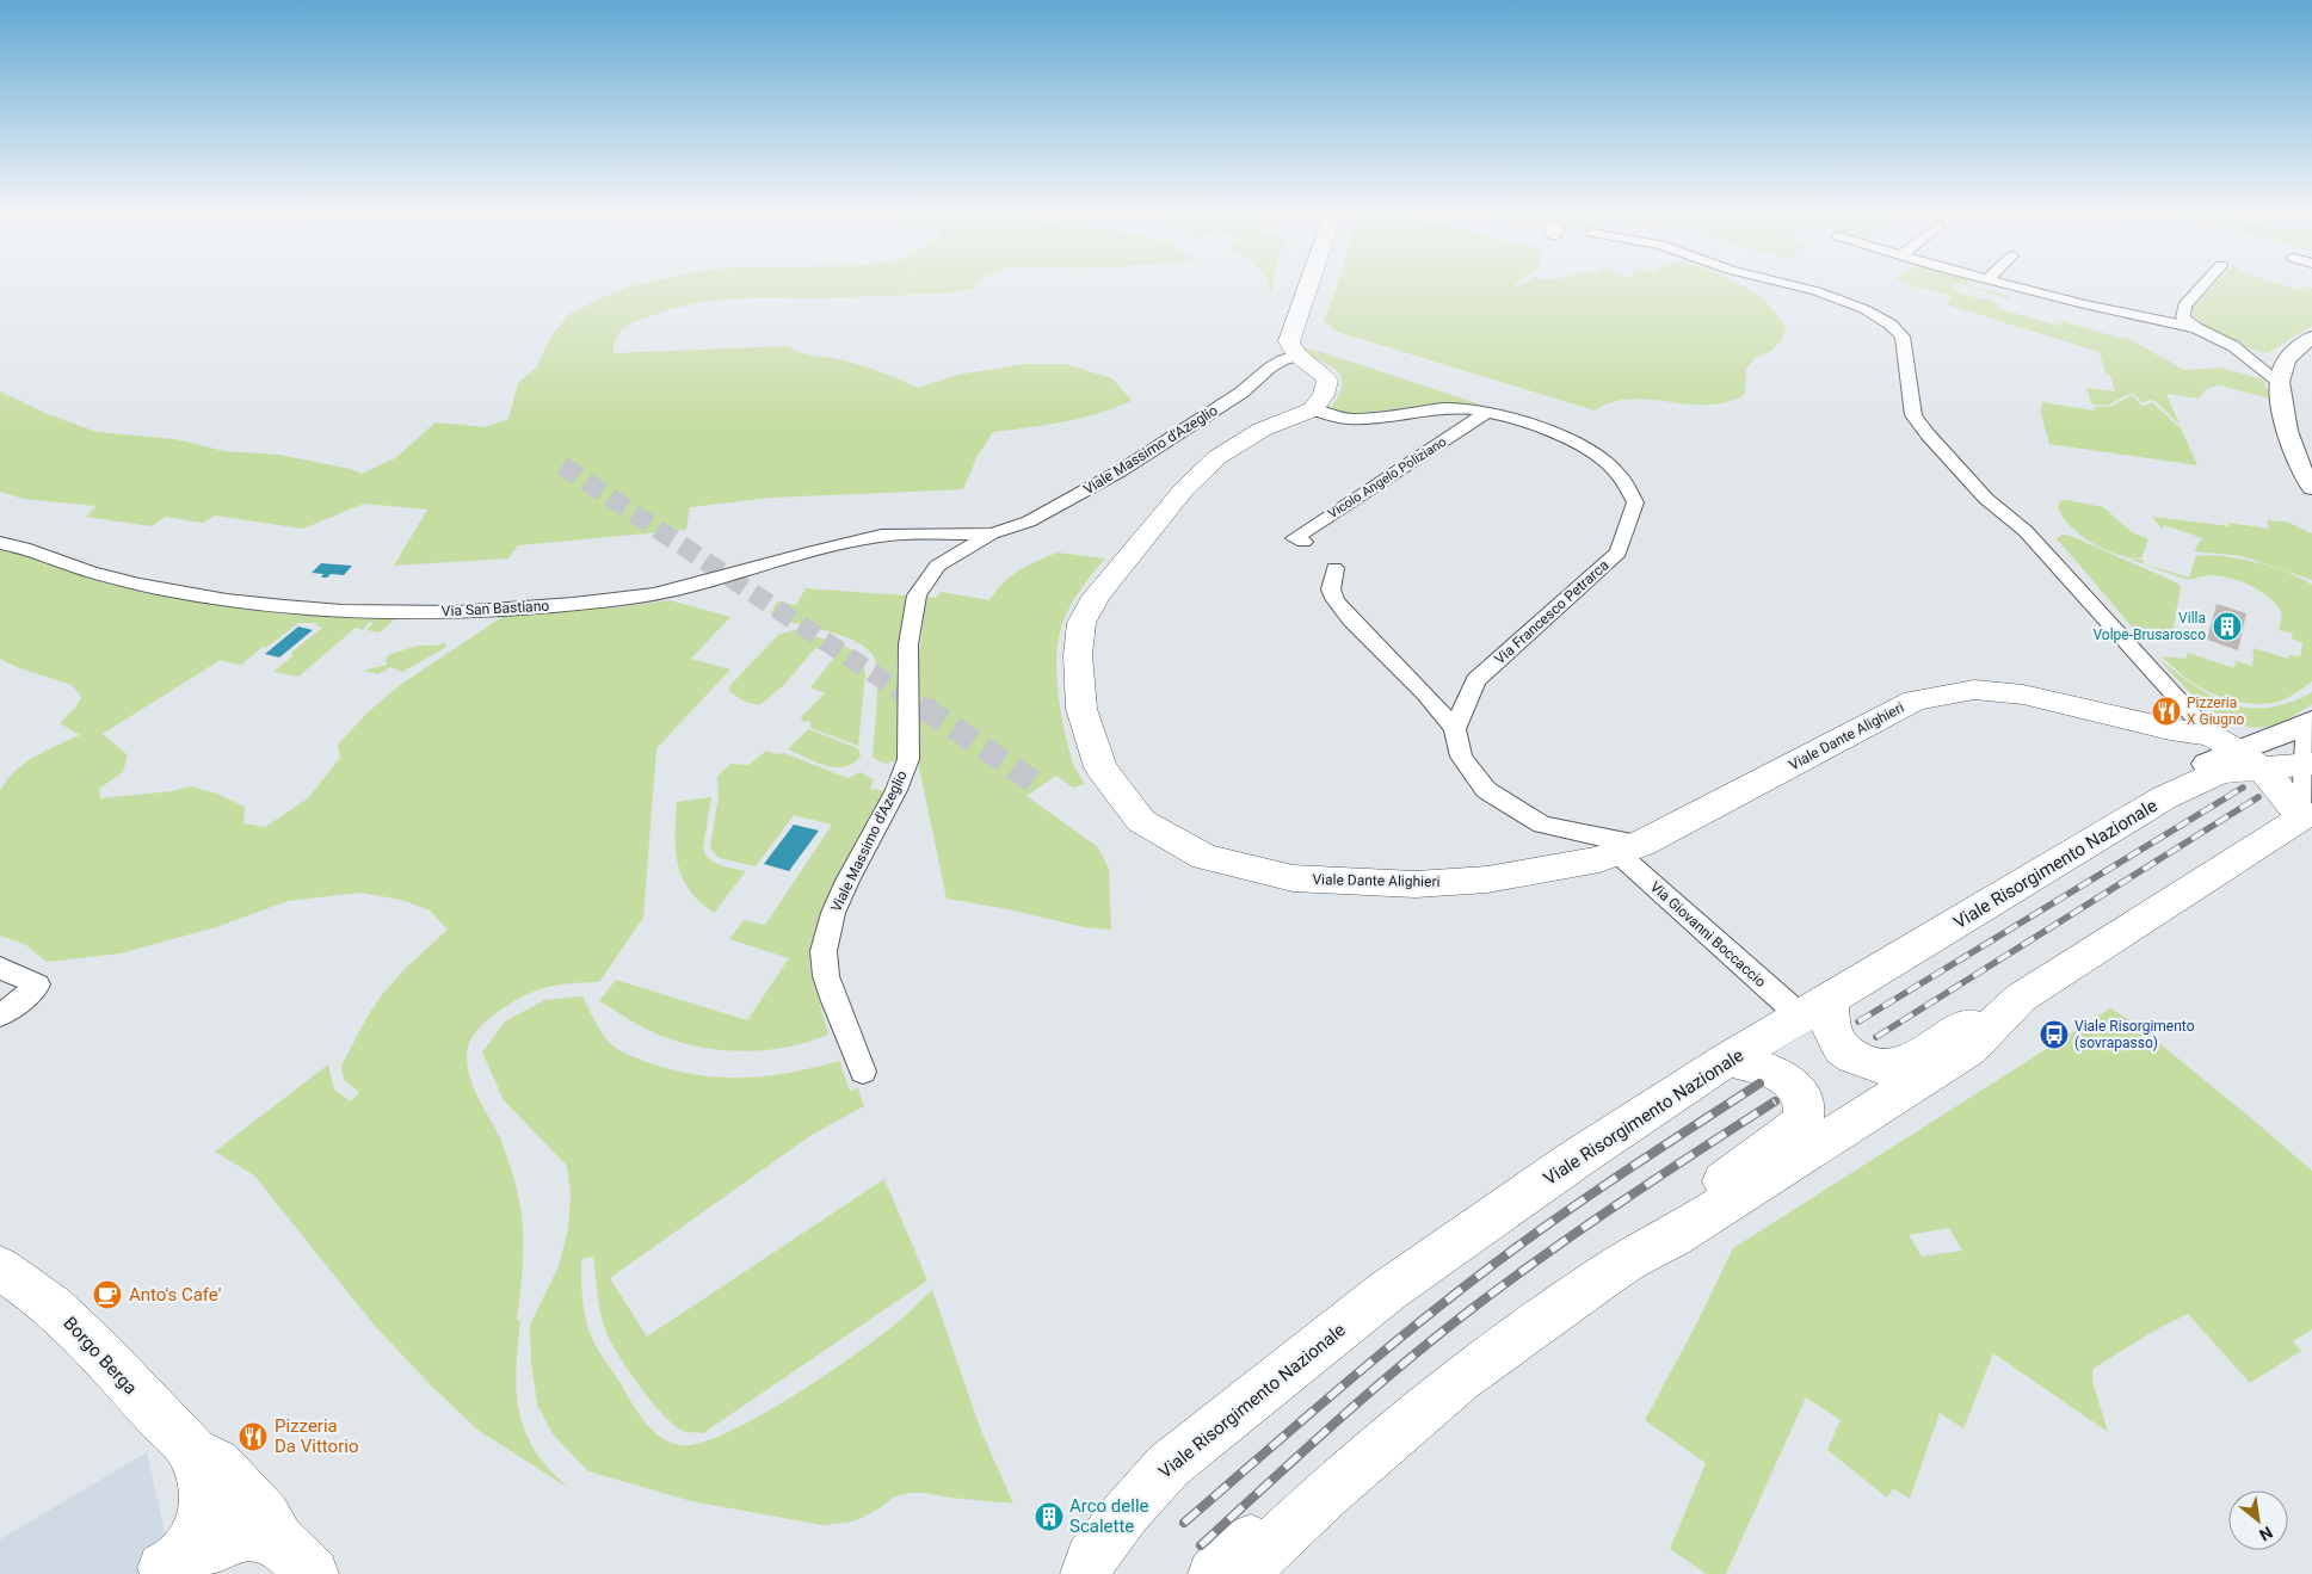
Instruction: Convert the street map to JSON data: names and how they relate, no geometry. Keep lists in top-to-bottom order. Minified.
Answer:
{"streets":{"main road":["Viale Dante Alighieri","Viale Risorgimento Nazionale","Borgo Berga"],"street":["Viale Massimo d'Azeglio","Vicolo Angelo Poliziano","Via San Bastiano","Via Francesco Petrarca","Via Giovanni Boccaccio"]},"crossings":[["Viale Massimo d'Azeglio","Via San Bastiano"],["Vicolo Angelo Poliziano","Via Francesco Petrarca"],["Via Francesco Petrarca","Viale Dante Alighieri"],["Viale Dante Alighieri","Via Giovanni Boccaccio"],["Viale Risorgimento Nazionale","Via Giovanni Boccaccio"]],"places":{"building":["Villa Volpe-Brusarosco","Arco delle Scalette"],"restaurant":["Pizzeria X Giugno","Pizzeria Da Vittorio"],"bus stop":["Viale Risorgimento (sovrapasso)"],"cafe":["Anto's Cafe'"]},"north":"bottom right"}
